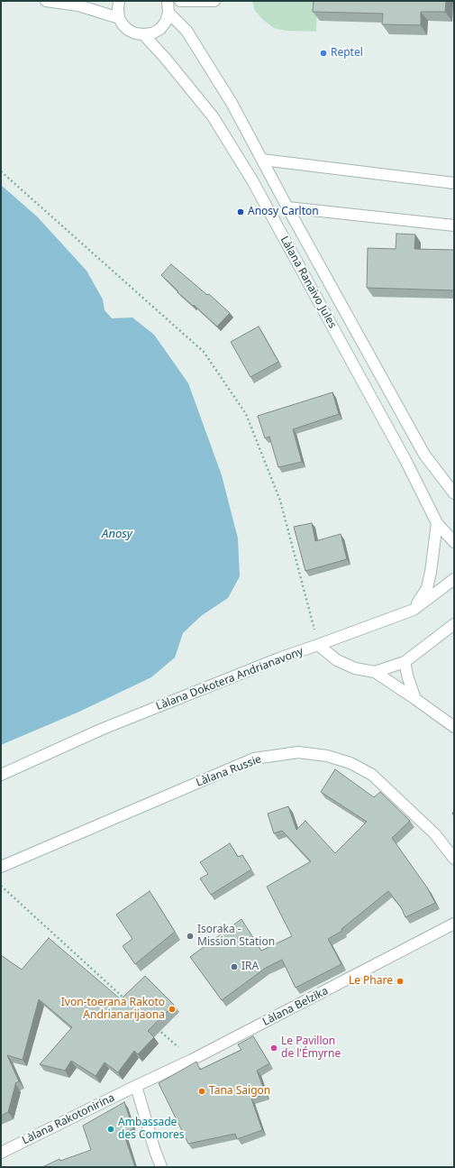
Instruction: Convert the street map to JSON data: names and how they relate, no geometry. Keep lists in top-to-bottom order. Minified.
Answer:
{"streets":{"street":["Làlana Ranaivo Jules","Làlana Dokotera Andrianavony","Làlana Russie","Làlana Belzika","Làlana Rakotonirina"]},"crossings":[["Làlana Belzika","Làlana Rakotonirina"]],"water":["Anosy"],"places":["Reptel","Anosy Carlton","Isoraka - Mission Station","IRA","Le Phare","Ivon-toerana Rakoto Andrianarijaona","Le Pavillon de l'Émyrne","Tana Saigon","Ambassade des Comores"]}
